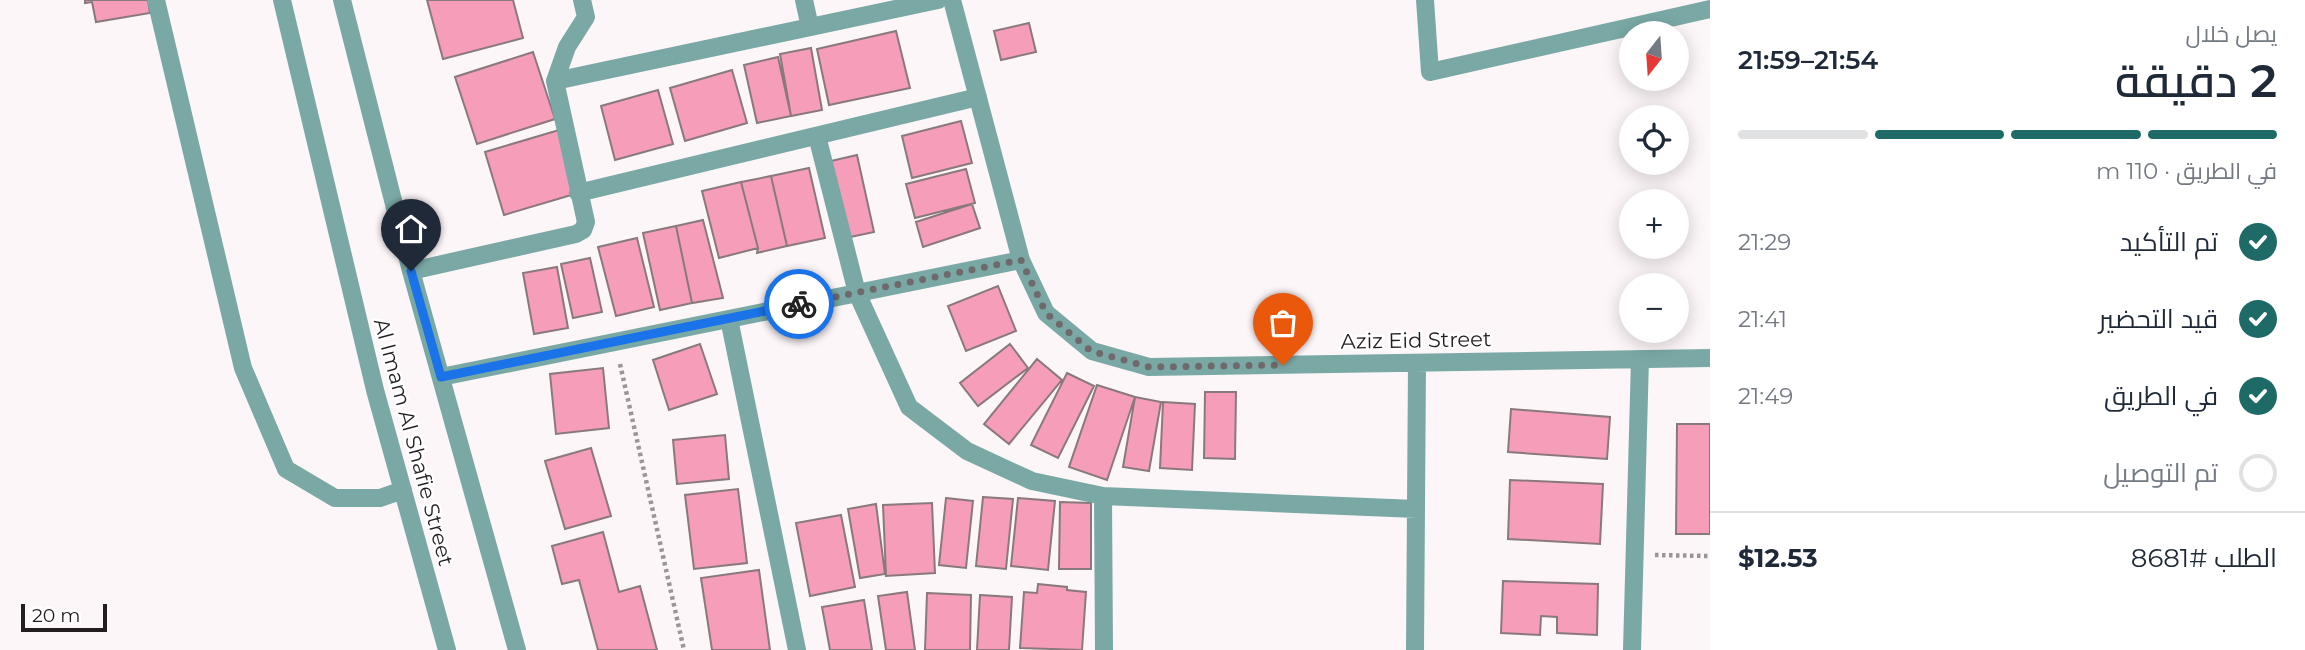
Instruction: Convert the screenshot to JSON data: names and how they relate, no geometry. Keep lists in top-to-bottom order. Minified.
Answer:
{"streets":{"street":["Aziz Eid Street","Al Imam Al Shafie Street"]},"scale_bar":"20 m","north":"bottom","page":{"heading":["2 دقيقة","يصل خلال","21:54–21:59"],"panel":["الطلب #8681","$12.53"],"map_buttons":["+","−"],"bar":"في الطريق · 110 m","list":[["تم التأكيد","21:29"],["قيد التحضير","21:41"],["في الطريق","21:49"],"تم التوصيل"],"scale":"20 m"}}
